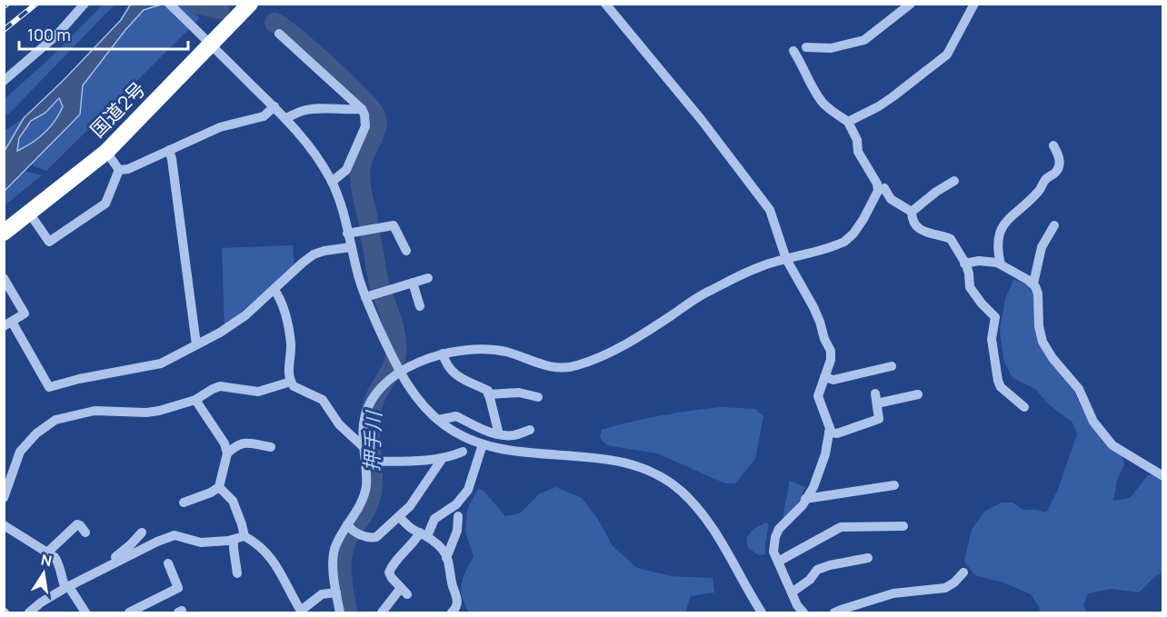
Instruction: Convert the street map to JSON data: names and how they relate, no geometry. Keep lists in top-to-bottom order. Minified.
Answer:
{"streets":{"highway":["国道2号"]},"water":["押手川"],"scale_bar":"100 m","north":"top"}
